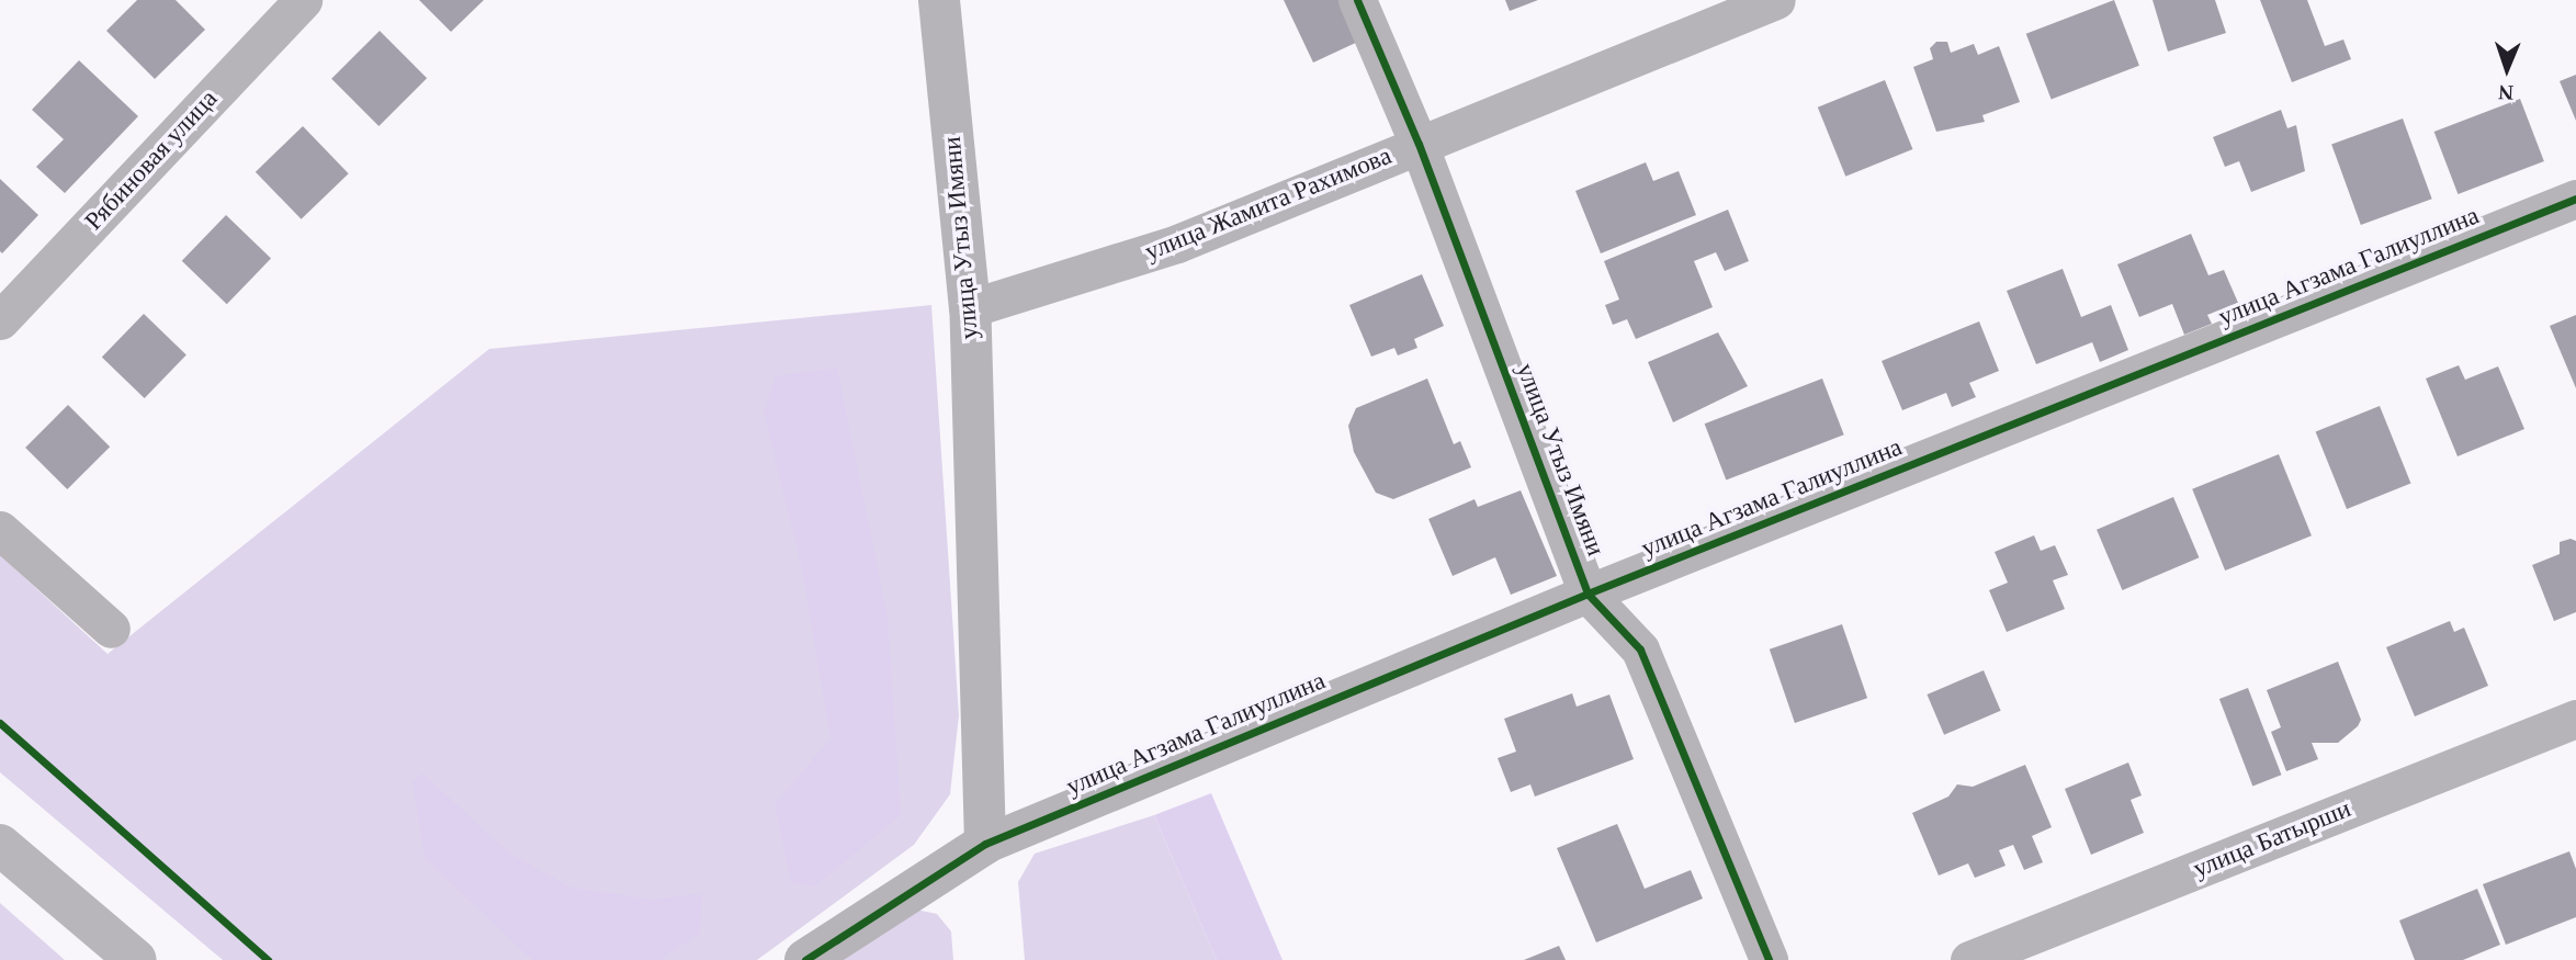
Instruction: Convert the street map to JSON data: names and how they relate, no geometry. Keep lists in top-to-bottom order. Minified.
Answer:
{"streets":{"street":["Рябиновая улица","улица Жамита Рахимова","улица Утыз Имяни","улица Агзама Галиуллина","улица Батырши"]},"crossings":[["улица Жамита Рахимова","улица Утыз Имяни"],["улица Утыз Имяни","улица Агзама Галиуллина"]],"north":"bottom"}
